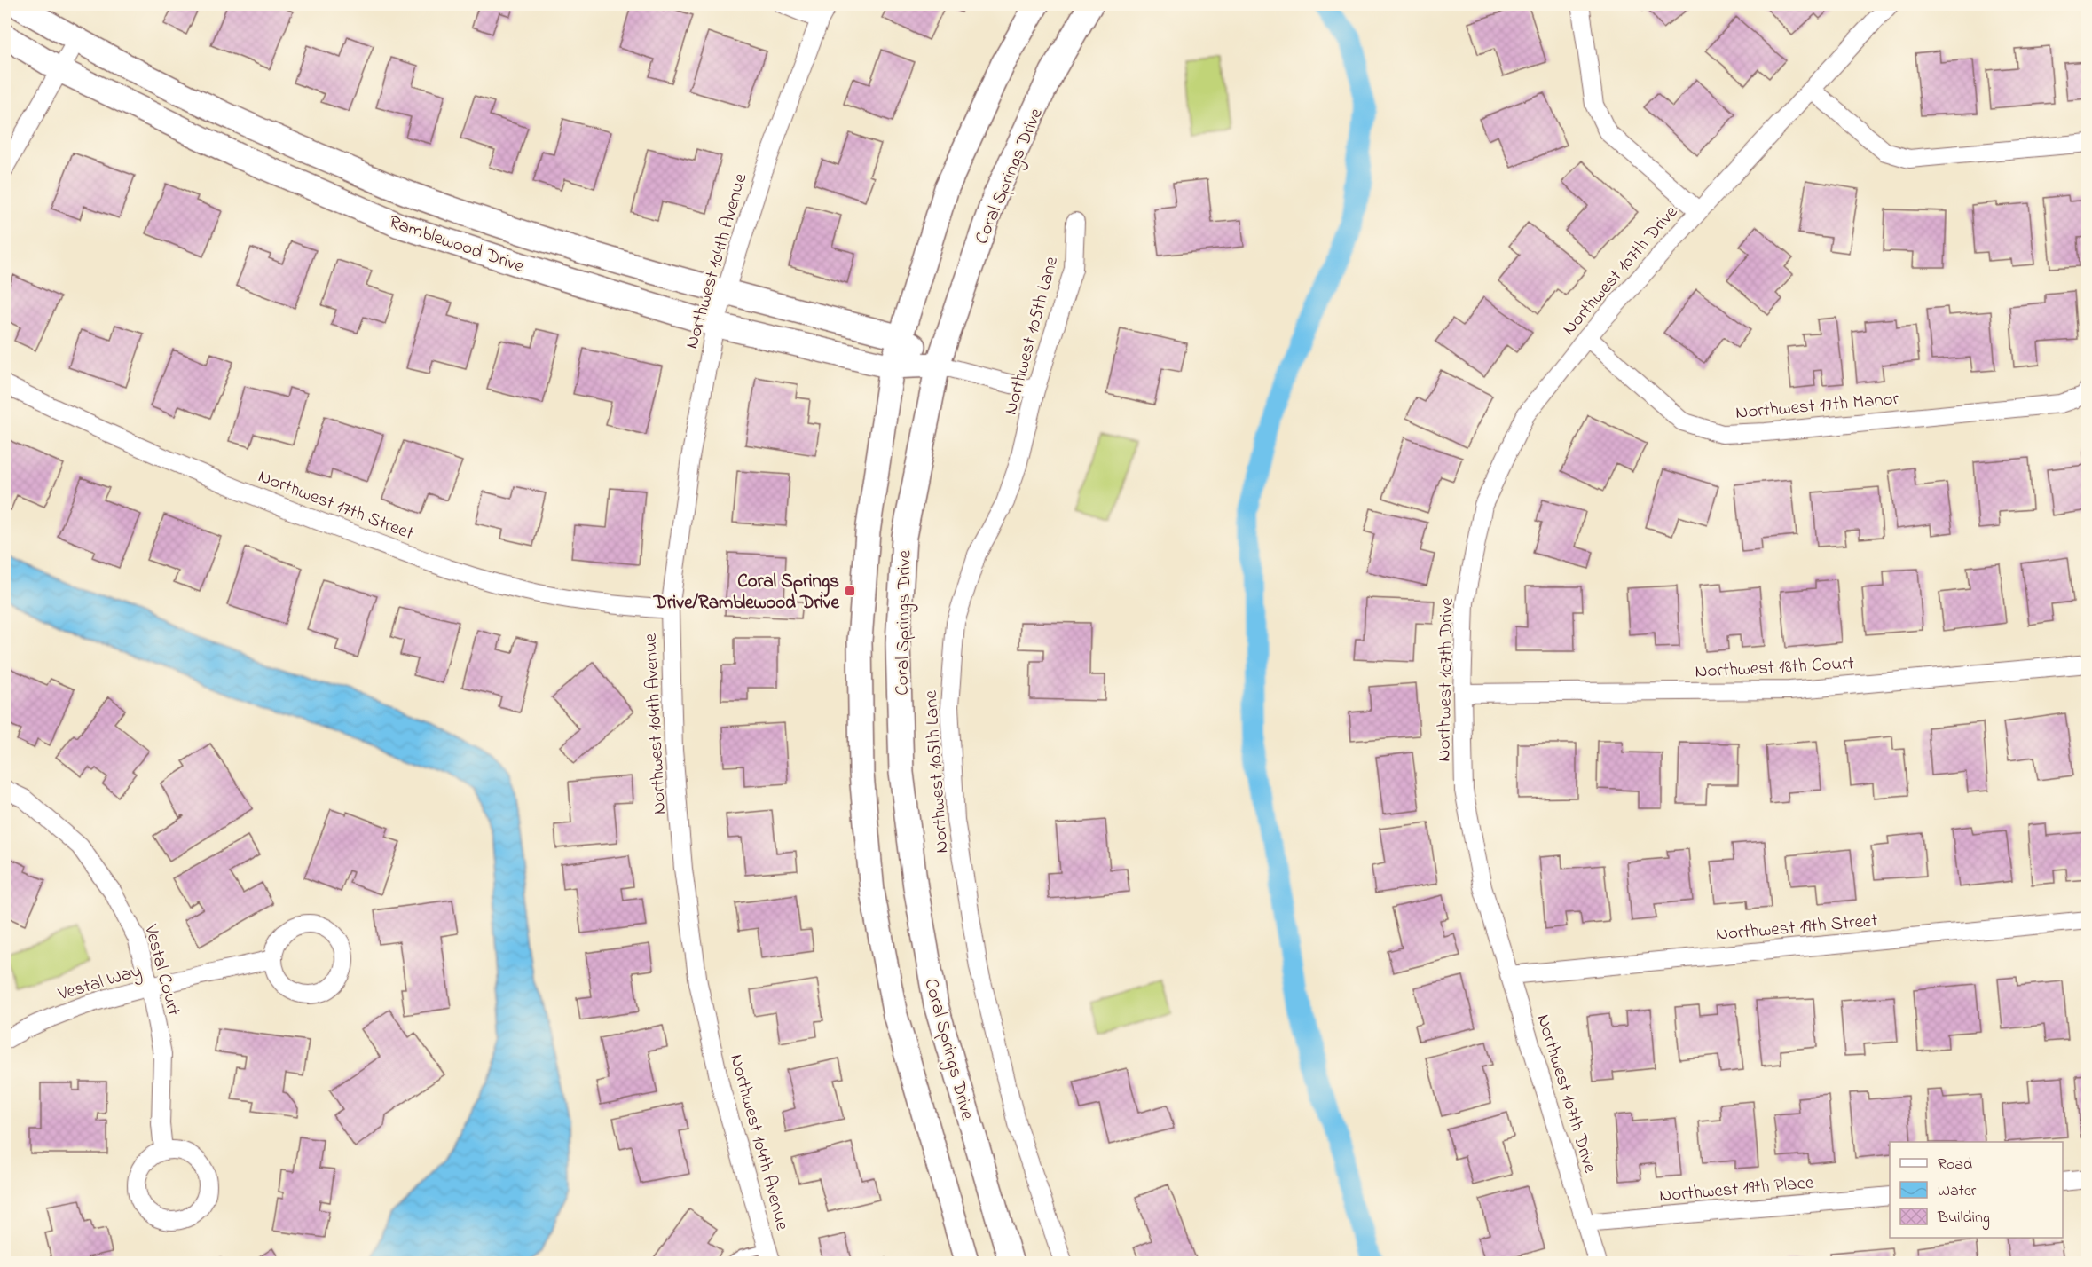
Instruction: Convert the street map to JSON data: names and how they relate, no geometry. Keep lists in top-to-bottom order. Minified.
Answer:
{"streets":{"main road":["Coral Springs Drive","Ramblewood Drive"],"street":["Northwest 104th Avenue","Northwest 107th Drive","Northwest 105th Lane","Northwest 17th Manor","Northwest 17th Street","Northwest 18th Court","Northwest 19th Street","Vestal Court","Vestal Way","Northwest 19th Place"]},"crossings":[["Coral Springs Drive","Ramblewood Drive"],["Ramblewood Drive","Northwest 104th Avenue"],["Ramblewood Drive","Northwest 105th Lane"],["Northwest 104th Avenue","Northwest 17th Street"],["Northwest 107th Drive","Northwest 17th Manor"],["Northwest 107th Drive","Northwest 18th Court"],["Northwest 107th Drive","Northwest 19th Street"],["Northwest 107th Drive","Northwest 19th Place"],["Vestal Court","Vestal Way"]],"places":{"transit":["Coral Springs Drive/Ramblewood Drive"]},"legend":["Road","Water","Building"]}
